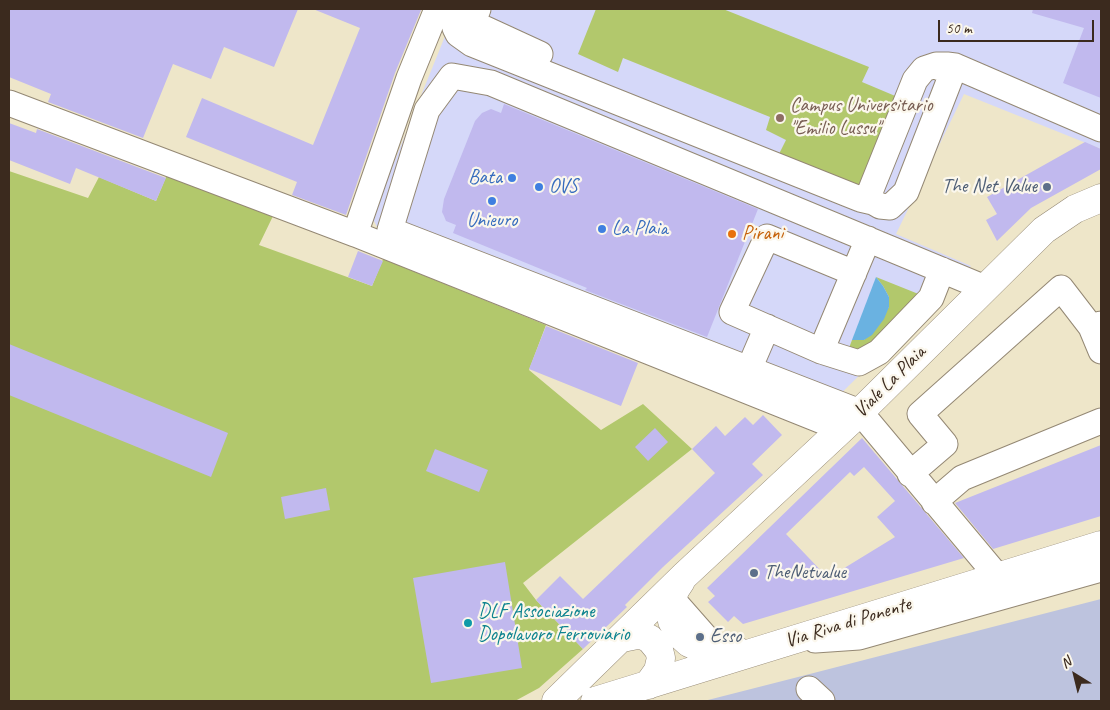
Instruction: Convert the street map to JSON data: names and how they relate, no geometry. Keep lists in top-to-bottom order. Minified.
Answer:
{"streets":{"main road":["Viale La Plaia","Via Riva di Ponente"]},"places":["Campus Universitario \"Emilio Lussu\"","Bata","OVS","The Net Value","Unieuro","La Plaia","Pirani","TheNetvalue","DLF Associazione Dopolavoro Ferroviario","Esso"],"scale_bar":"50 m","north":"top left"}
